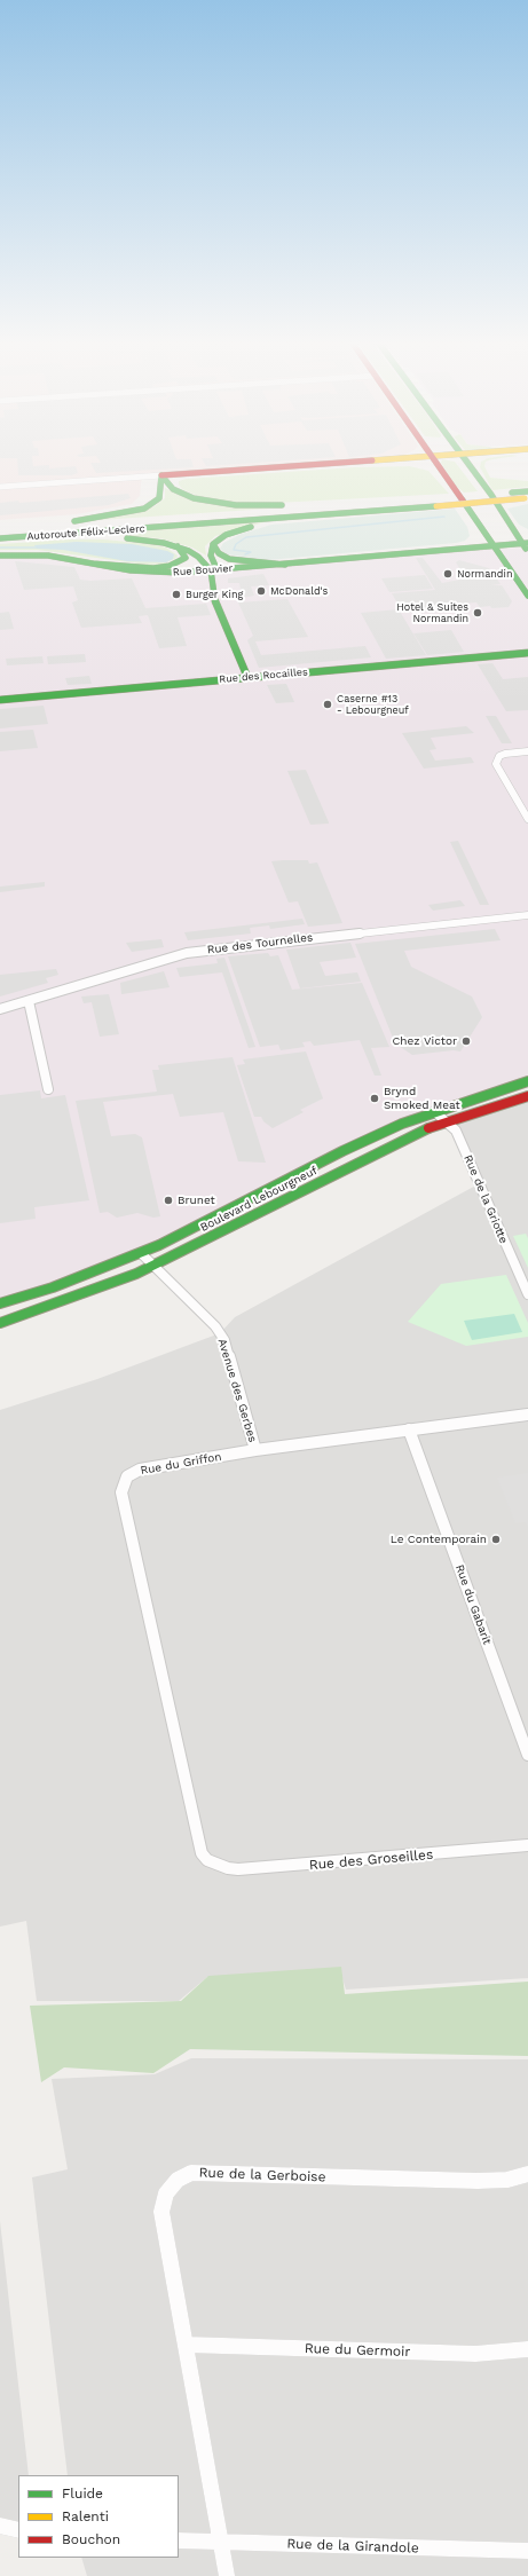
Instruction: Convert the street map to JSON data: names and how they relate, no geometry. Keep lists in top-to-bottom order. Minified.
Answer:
{"streets":{"main road":["Autoroute Félix-Leclerc","Rue Bouvier","Rue des Rocailles","Boulevard Lebourgneuf"],"street":["Rue des Tournelles","Rue de la Griotte","Avenue des Gerbes","Rue du Griffon","Rue du Gabarit","Rue des Groseilles","Rue de la Gerboise","Rue du Germoir","Rue de la Girandole"]},"crossings":[["Boulevard Lebourgneuf","Rue de la Griotte"],["Boulevard Lebourgneuf","Avenue des Gerbes"],["Avenue des Gerbes","Rue du Griffon"],["Rue du Griffon","Rue du Gabarit"],["Rue du Griffon","Rue des Groseilles"],["Rue de la Gerboise","Rue du Germoir"],["Rue de la Gerboise","Rue de la Girandole"]],"places":["Normandin","McDonald's","Burger King","Hotel & Suites Normandin","Caserne #13 - Lebourgneuf","Chez Victor","Brynd Smoked Meat","Brunet","Le Contemporain"],"legend":["Fluide","Ralenti","Bouchon"]}
